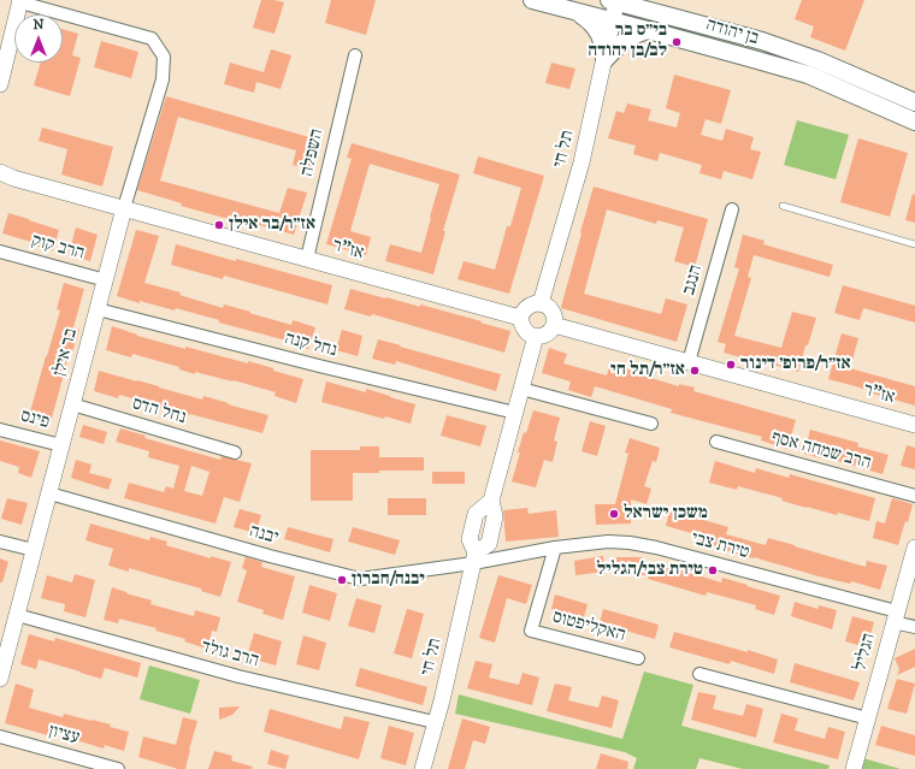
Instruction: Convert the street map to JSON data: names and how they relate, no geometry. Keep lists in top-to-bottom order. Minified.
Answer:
{"streets":{"main road":["בן יהודה"],"street":["תל חי","השפלה","הרב קוק","אז\"ר","הנגב","נחל קנה","בר אילן","נחל הדס","פינס","הרב שמחה אסף","יבנה","טירת צבי","האקליפטוס","הגליל","הרב גולד","עציון"]},"crossings":[["בן יהודה","תל חי"],["תל חי","אז\"ר"],["תל חי","נחל קנה"],["תל חי","יבנה"],["תל חי","טירת צבי"],["תל חי","הרב גולד"],["השפלה","אז\"ר"],["הרב קוק","בר אילן"],["אז\"ר","הנגב"],["אז\"ר","בר אילן"],["נחל קנה","בר אילן"],["בר אילן","נחל הדס"],["בר אילן","פינס"],["בר אילן","יבנה"],["בר אילן","הרב גולד"],["יבנה","טירת צבי"],["טירת צבי","האקליפטוס"],["טירת צבי","הגליל"]],"places":["בי״ס בר לב/בן יהודה","אז״ר/בר אילן","אז״ר/פרופ׳ דינור","אז״ר/תל חי","משכן ישראל","טירת צבי/הגליל","יבנה/חברון"],"north":"top"}
